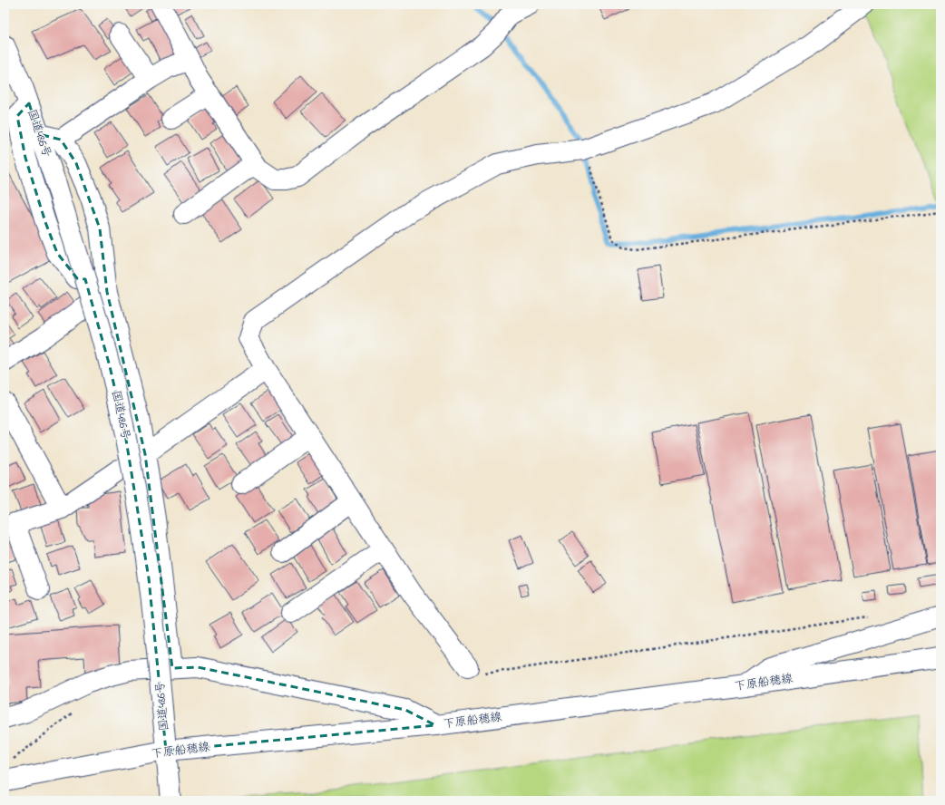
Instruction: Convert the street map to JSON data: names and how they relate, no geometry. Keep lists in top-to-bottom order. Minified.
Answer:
{"streets":{"main road":["国道486号","下原船穂線"]},"crossings":[["国道486号","下原船穂線"]]}
